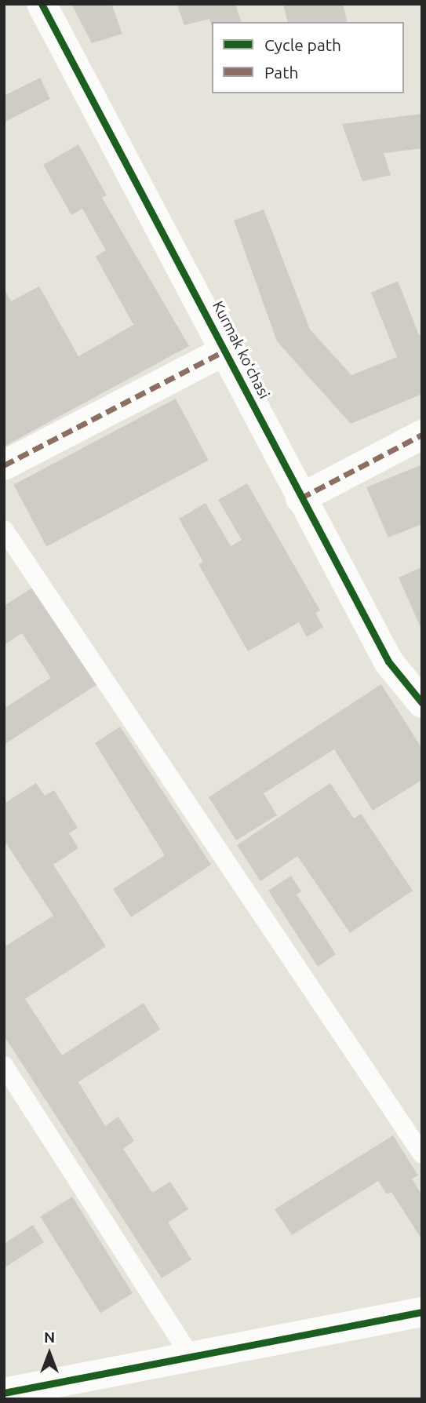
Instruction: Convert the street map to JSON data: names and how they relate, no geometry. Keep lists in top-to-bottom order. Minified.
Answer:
{"streets":{"street":["Kurmak koʻchasi"]},"legend":["Cycle path","Path"],"north":"top"}
